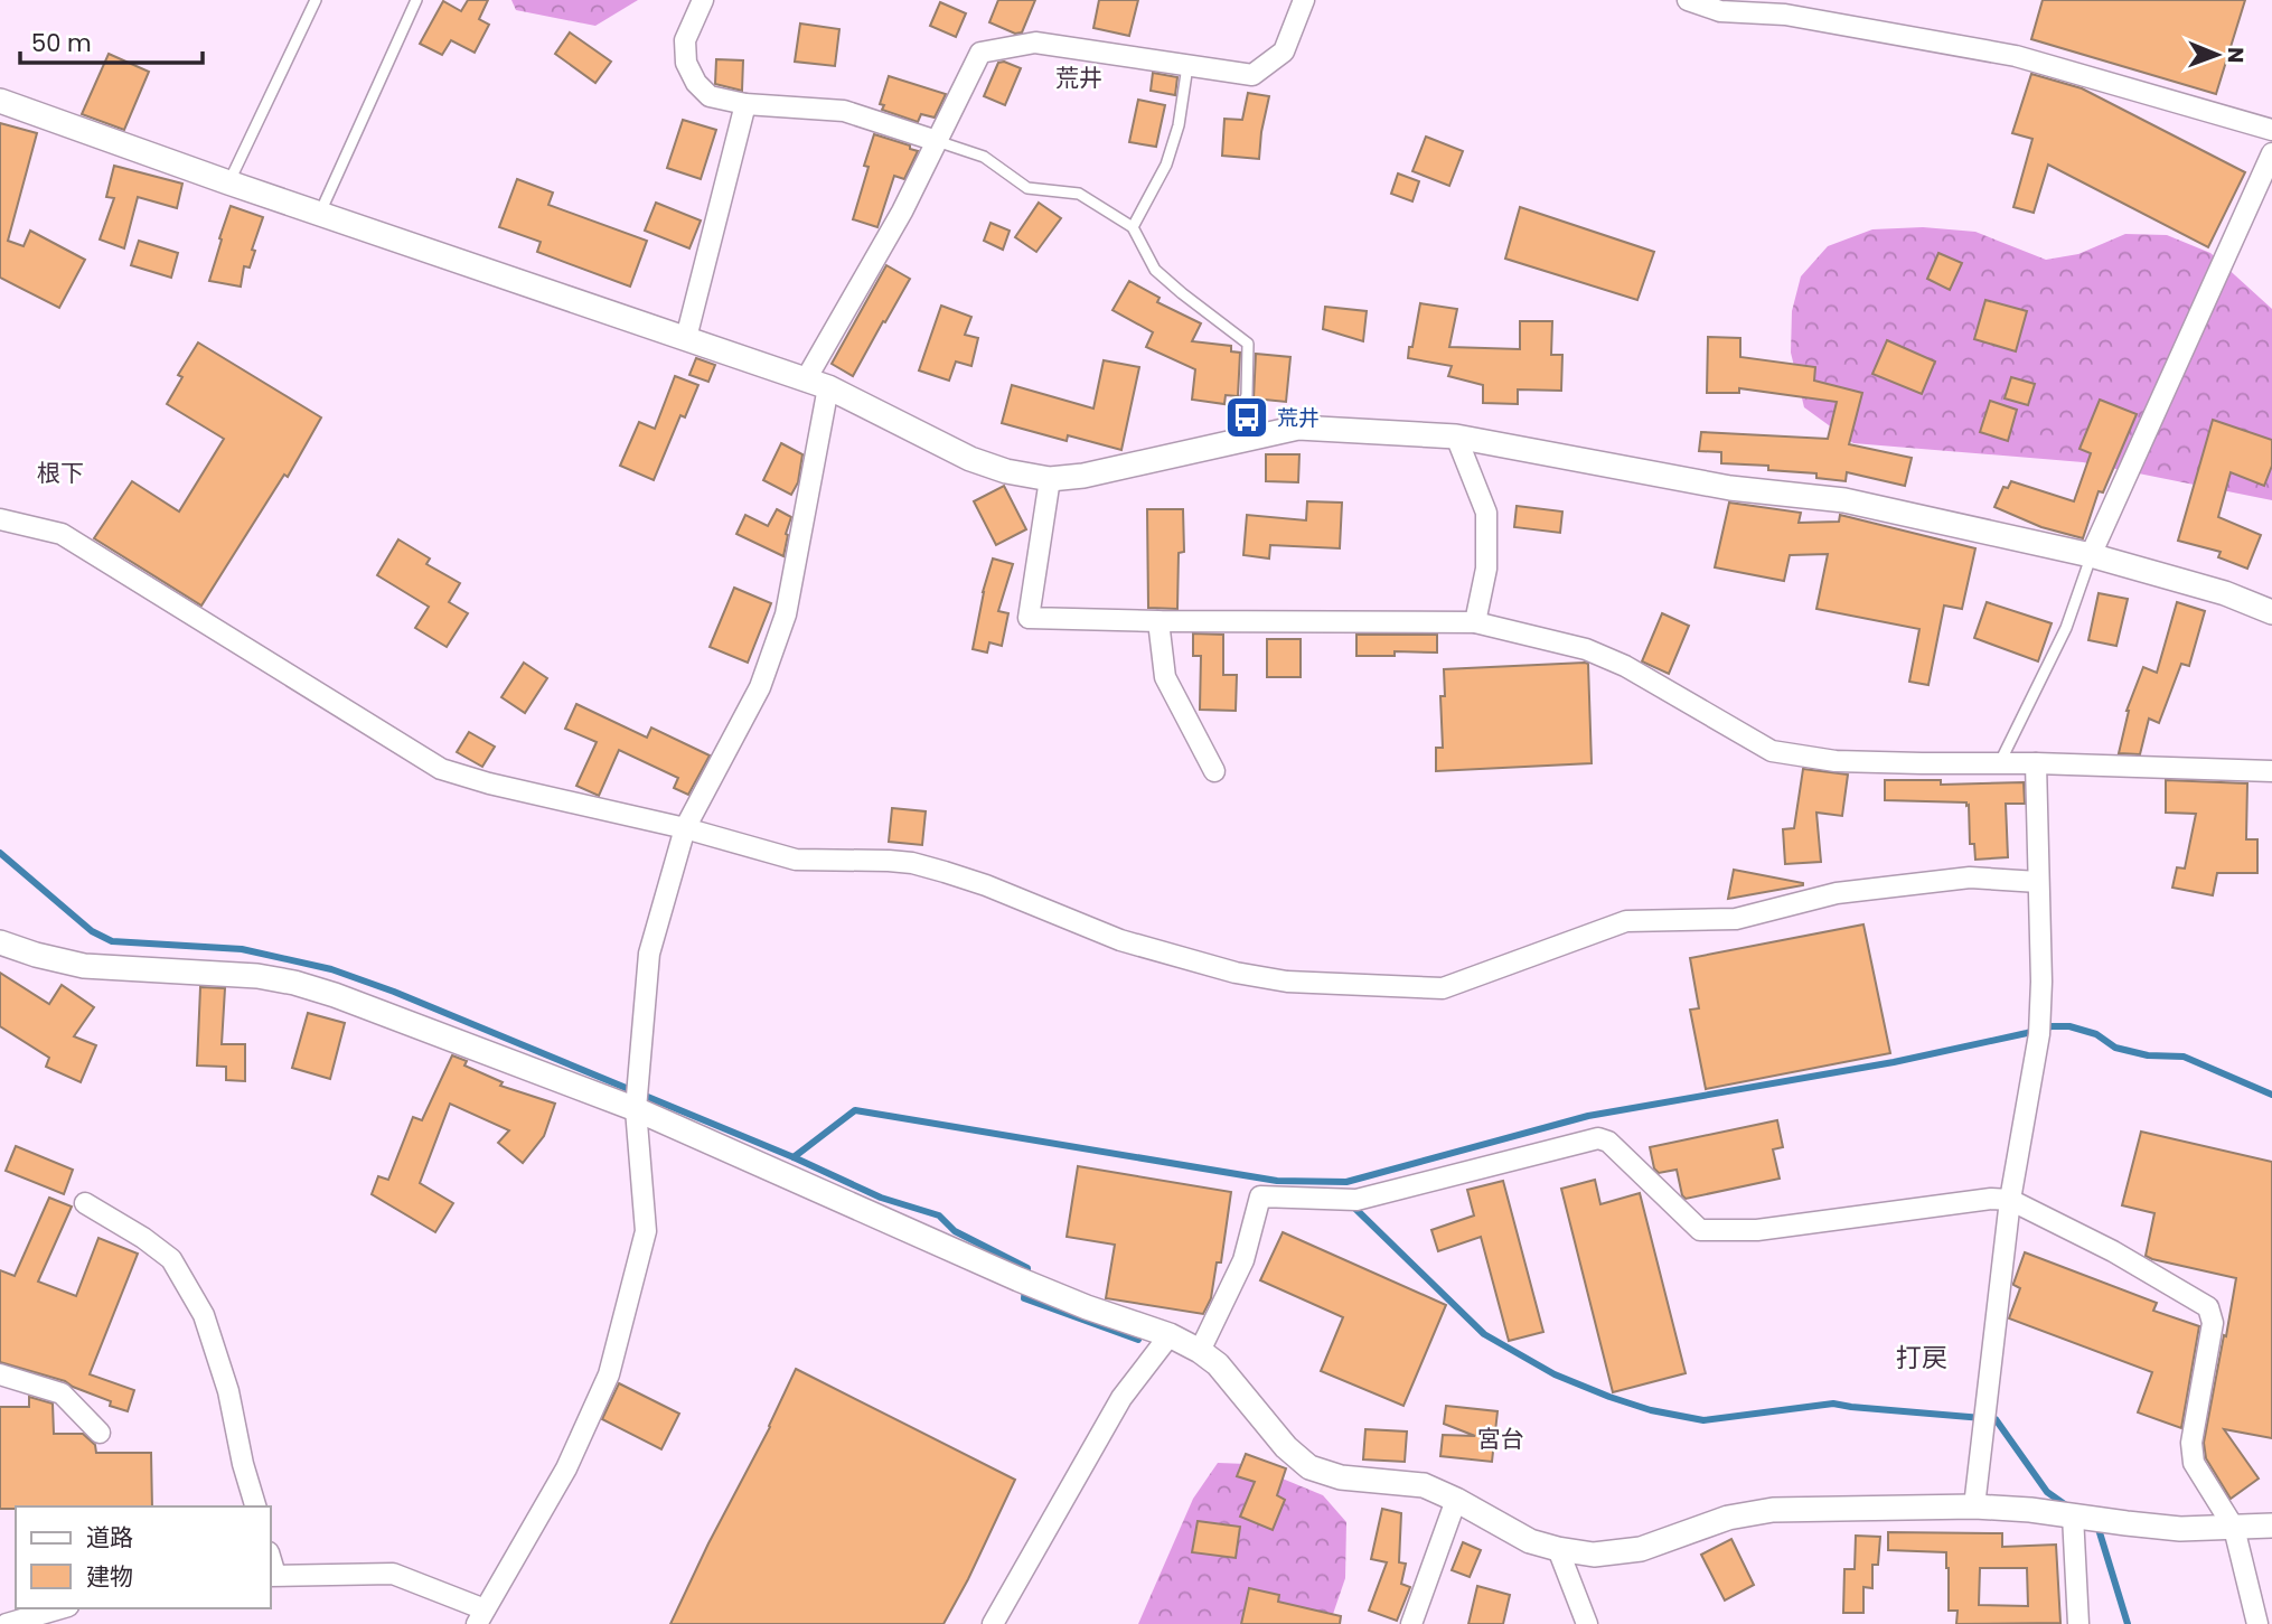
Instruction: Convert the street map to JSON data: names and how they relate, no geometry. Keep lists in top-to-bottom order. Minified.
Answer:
{"districts":["荒井","根下","打戻","宮台"],"places":{"bus stop":["荒井"]},"legend":["道路","建物"],"scale_bar":"50 m","north":"right"}
